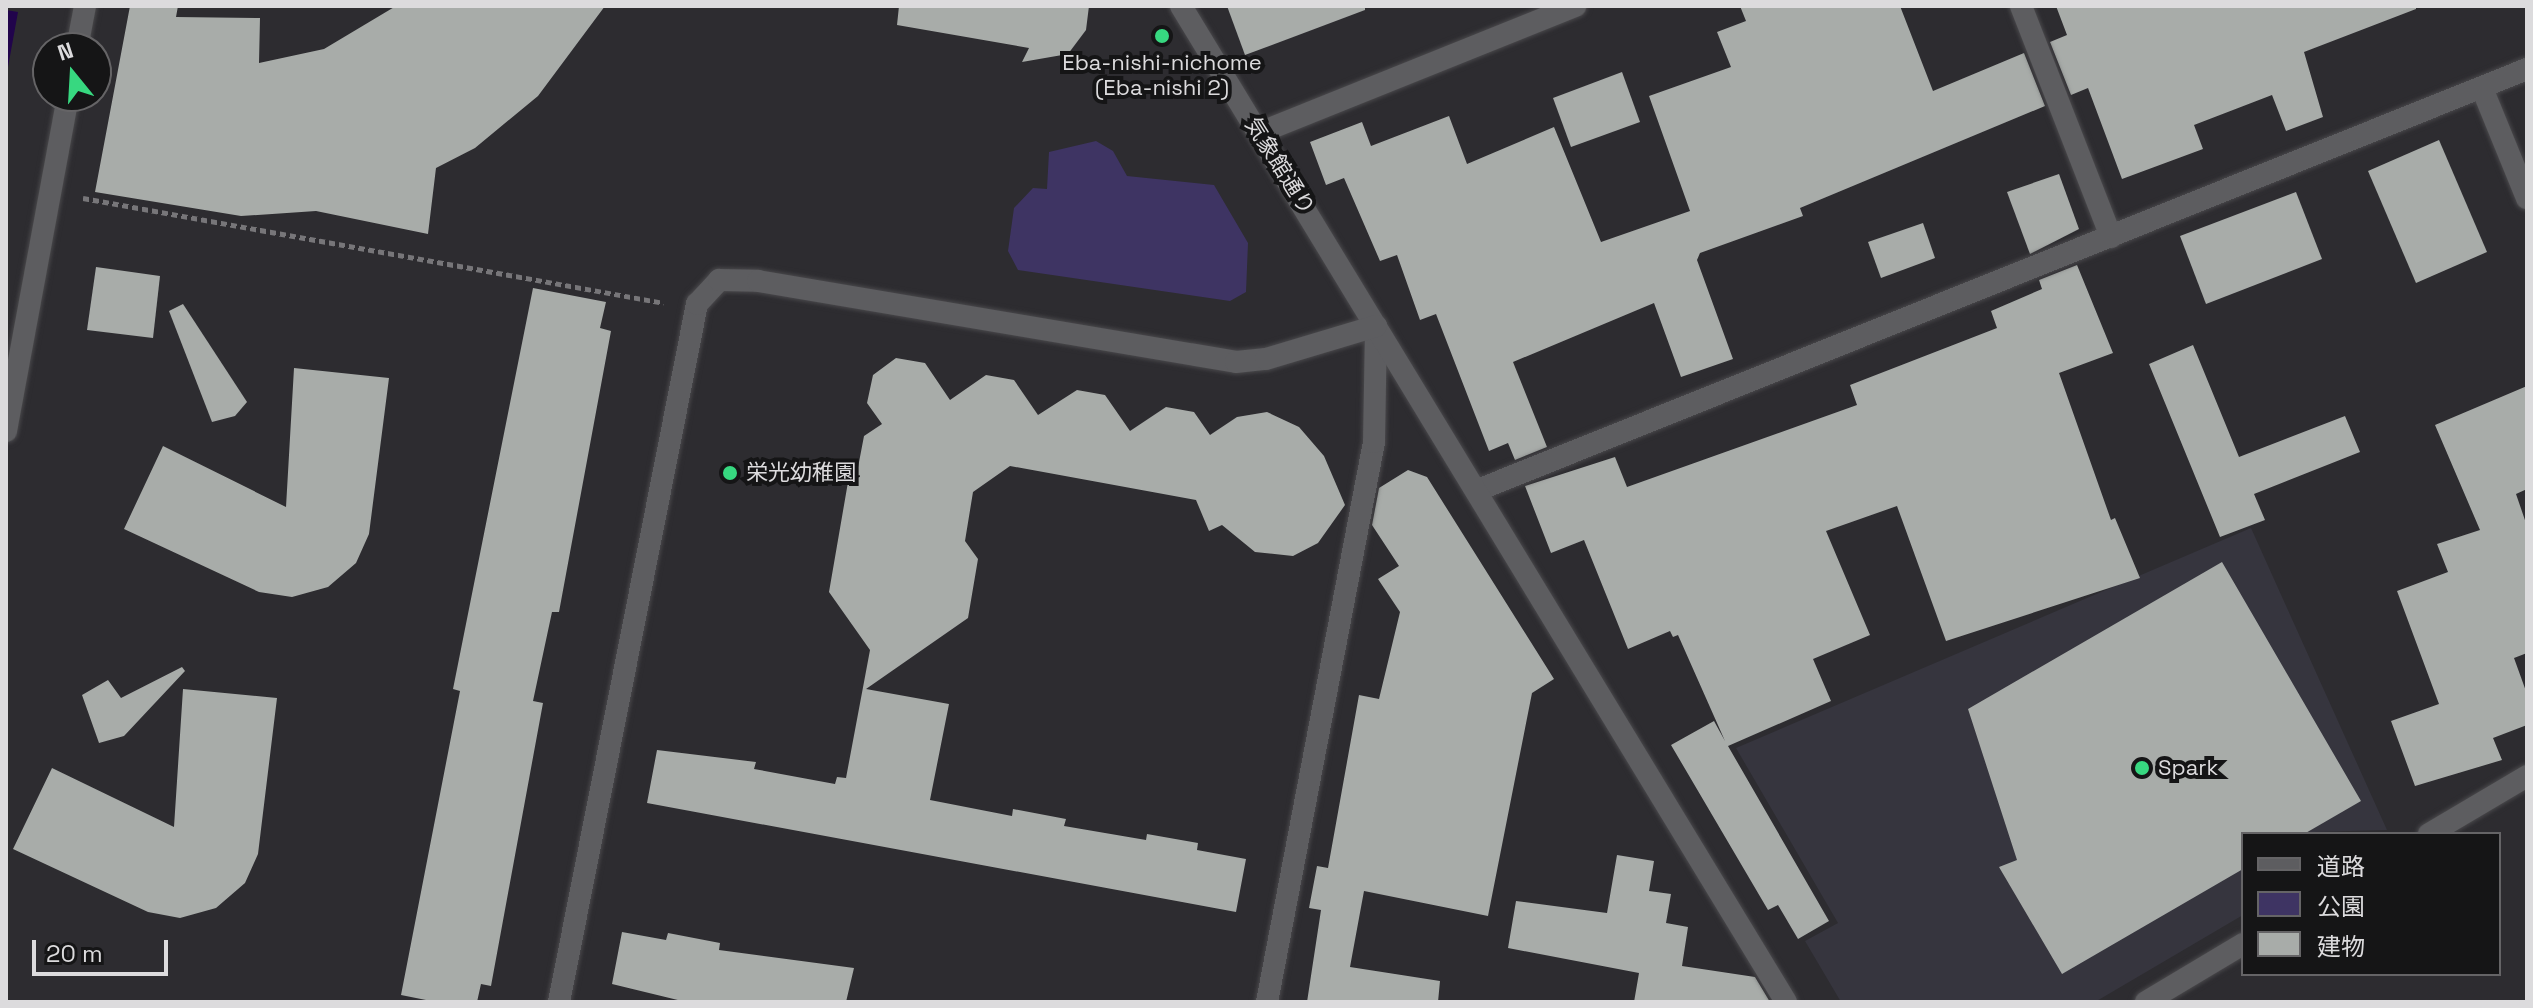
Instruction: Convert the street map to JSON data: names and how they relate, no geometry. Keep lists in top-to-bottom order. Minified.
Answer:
{"streets":{"street":["気象館通り"]},"places":["Eba-nishi-nichome (Eba-nishi 2)","栄光幼稚園","Spark"],"legend":["道路","公園","建物"],"scale_bar":"20 m","north":"top"}
